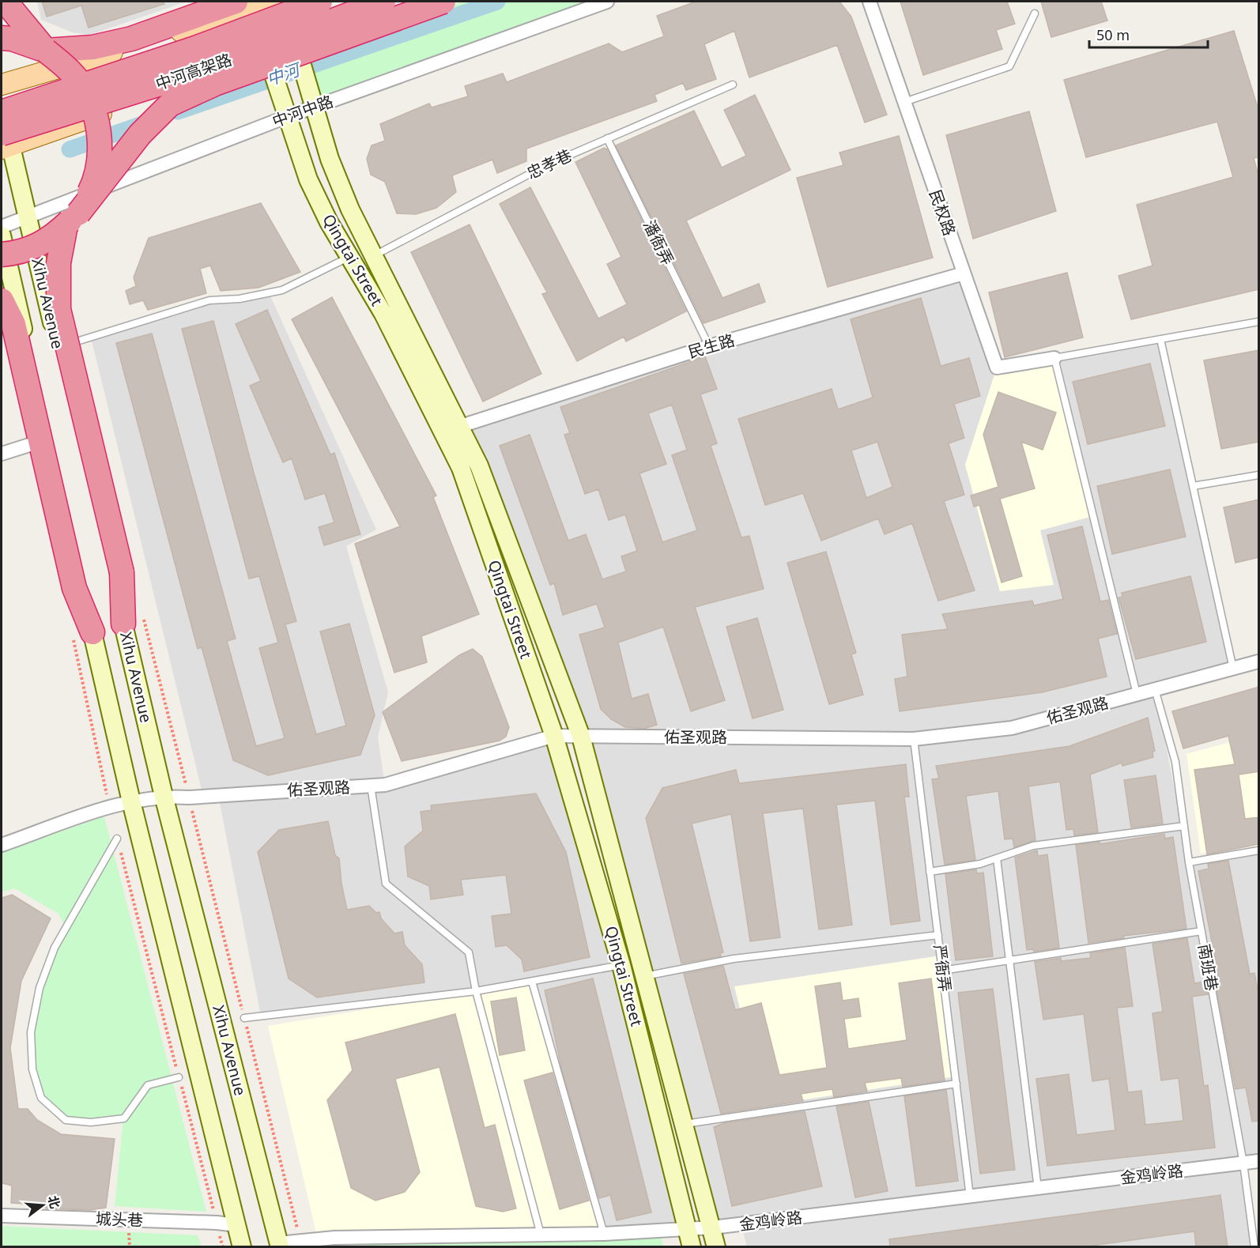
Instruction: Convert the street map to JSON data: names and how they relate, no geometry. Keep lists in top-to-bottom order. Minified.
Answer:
{"streets":{"highway":["中河高架路"],"main road":["Qingtai Street","Xihu Avenue"],"street":["中河中路","民权路","民生路","佑圣观路","金鸡岭路","城头巷"],"lane":["忠孝巷","潘衙弄","南班巷","严衙弄"]},"crossings":[["中河高架路","Xihu Avenue"],["中河中路","Qingtai Street"],["中河中路","Xihu Avenue"],["忠孝巷","潘衙弄"],["忠孝巷","Qingtai Street"],["民权路","民生路"],["潘衙弄","民生路"],["Qingtai Street","民生路"],["Qingtai Street","佑圣观路"],["Qingtai Street","金鸡岭路"],["Xihu Avenue","佑圣观路"],["Xihu Avenue","金鸡岭路"],["Xihu Avenue","城头巷"],["佑圣观路","南班巷"],["佑圣观路","严衙弄"],["南班巷","金鸡岭路"],["严衙弄","金鸡岭路"]],"water":["中河"],"scale_bar":"50 m","north":"right"}
